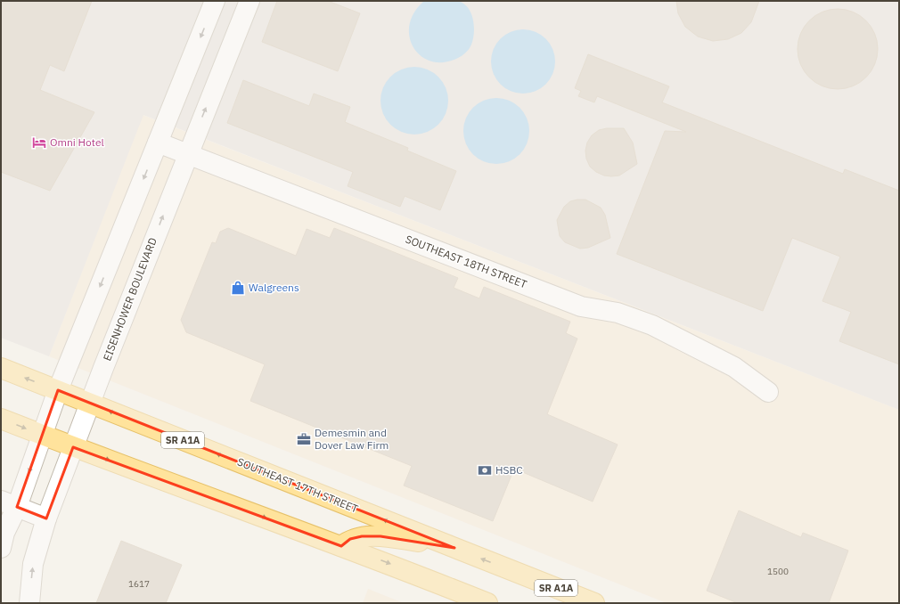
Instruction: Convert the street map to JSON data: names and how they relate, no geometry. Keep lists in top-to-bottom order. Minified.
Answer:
{"streets":{"main road":["SR A1A","SOUTHEAST 17TH STREET"],"street":["SOUTHEAST 18TH STREET","EISENHOWER BOULEVARD"]},"crossings":[["SOUTHEAST 18TH STREET","EISENHOWER BOULEVARD"],["EISENHOWER BOULEVARD","SOUTHEAST 17TH STREET"]],"places":{"hotel":["Omni Hotel"],"shop":["Walgreens"],"office":["Demesmin and Dover Law Firm"],"bank":["HSBC"]},"house_numbers":["1500","1617"]}
